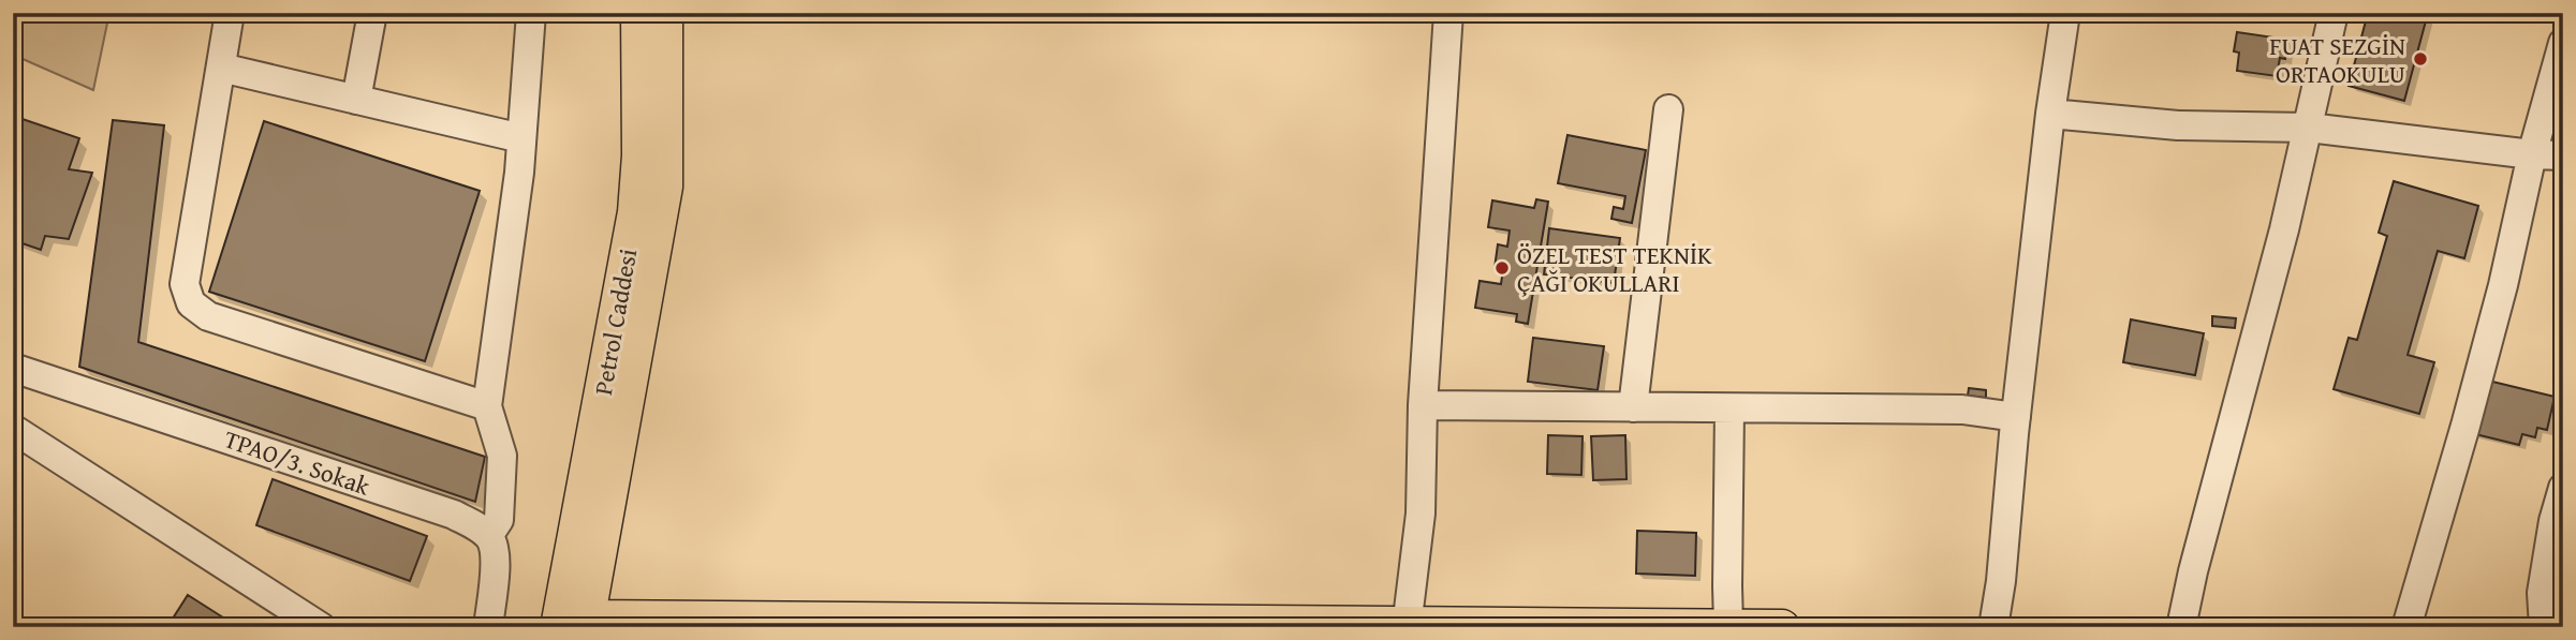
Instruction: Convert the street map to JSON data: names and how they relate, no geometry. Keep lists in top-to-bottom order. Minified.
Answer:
{"streets":{"main road":["Petrol Caddesi"],"street":["TPAO/3. Sokak"]},"places":["FUAT SEZGİN ORTAOKULU","ÖZEL TEST TEKNİK ÇAĞI OKULLARI"]}
